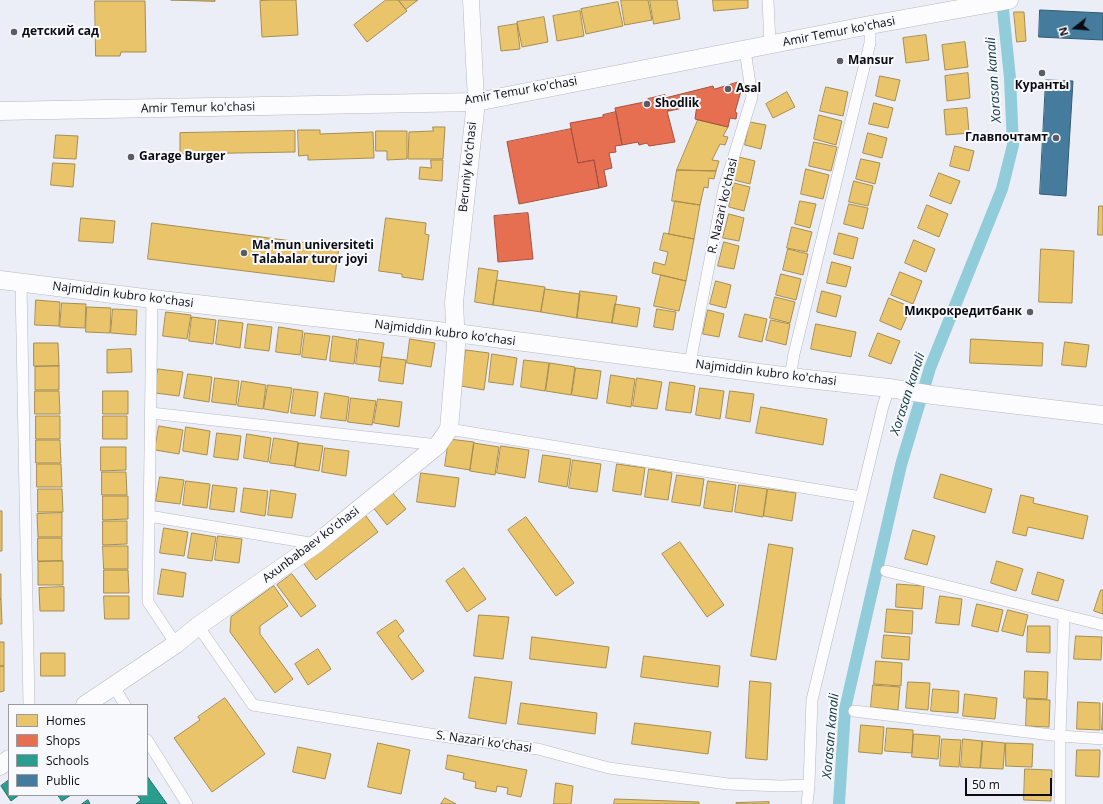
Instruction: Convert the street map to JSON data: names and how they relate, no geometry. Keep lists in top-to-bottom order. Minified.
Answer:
{"streets":{"main road":["Amir Temur ko'chasi","Beruniy ko'chasi","Najmiddin kubro ko'chasi","Axunbabaev ko'chasi"],"street":["R. Nazari ko'chasi","S. Nazari ko'chasi"]},"crossings":[["Amir Temur ko'chasi","Beruniy ko'chasi"],["Amir Temur ko'chasi","R. Nazari ko'chasi"],["Beruniy ko'chasi","Najmiddin kubro ko'chasi"],["Beruniy ko'chasi","Axunbabaev ko'chasi"],["R. Nazari ko'chasi","Najmiddin kubro ko'chasi"],["Najmiddin kubro ko'chasi","Axunbabaev ko'chasi"],["Axunbabaev ko'chasi","S. Nazari ko'chasi"]],"water":["Xorasan kanali"],"places":["детский сад","Mansur","Куранты","Asal","Shodlik","Главпочтамт","Garage Burger","Ma'mun universiteti Talabalar turor joyi","Микрокредитбанк"],"legend":["Homes","Shops","Schools","Public"],"scale_bar":"50 m","north":"left"}
